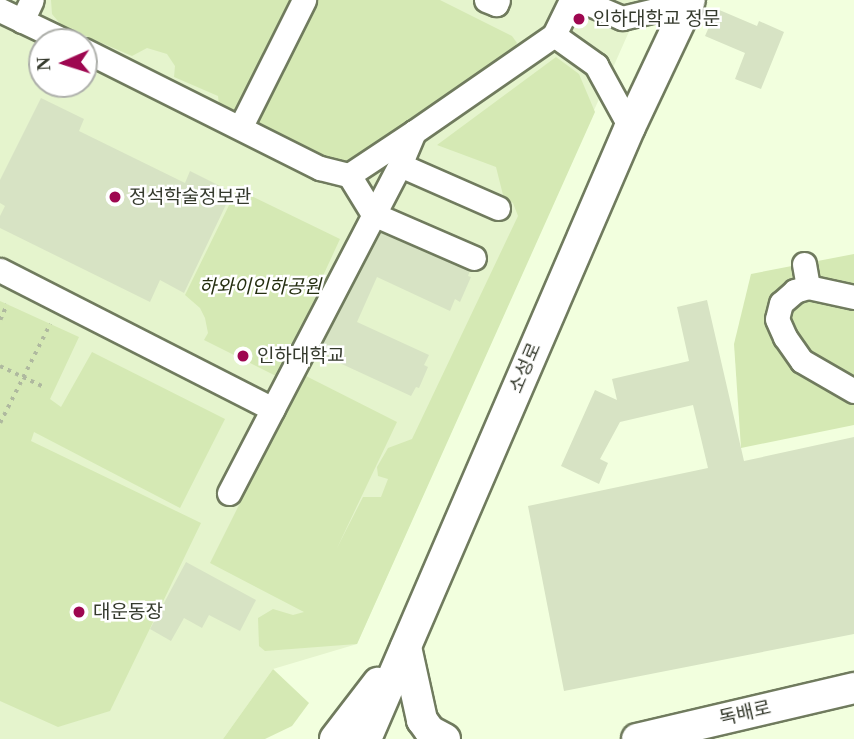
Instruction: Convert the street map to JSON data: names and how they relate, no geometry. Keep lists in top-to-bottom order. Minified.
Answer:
{"streets":{"main road":["소성로","독배로"]},"parks":["하와이인하공원"],"places":["인하대학교 정문","정석학술정보관","인하대학교","대운동장"],"north":"left"}
